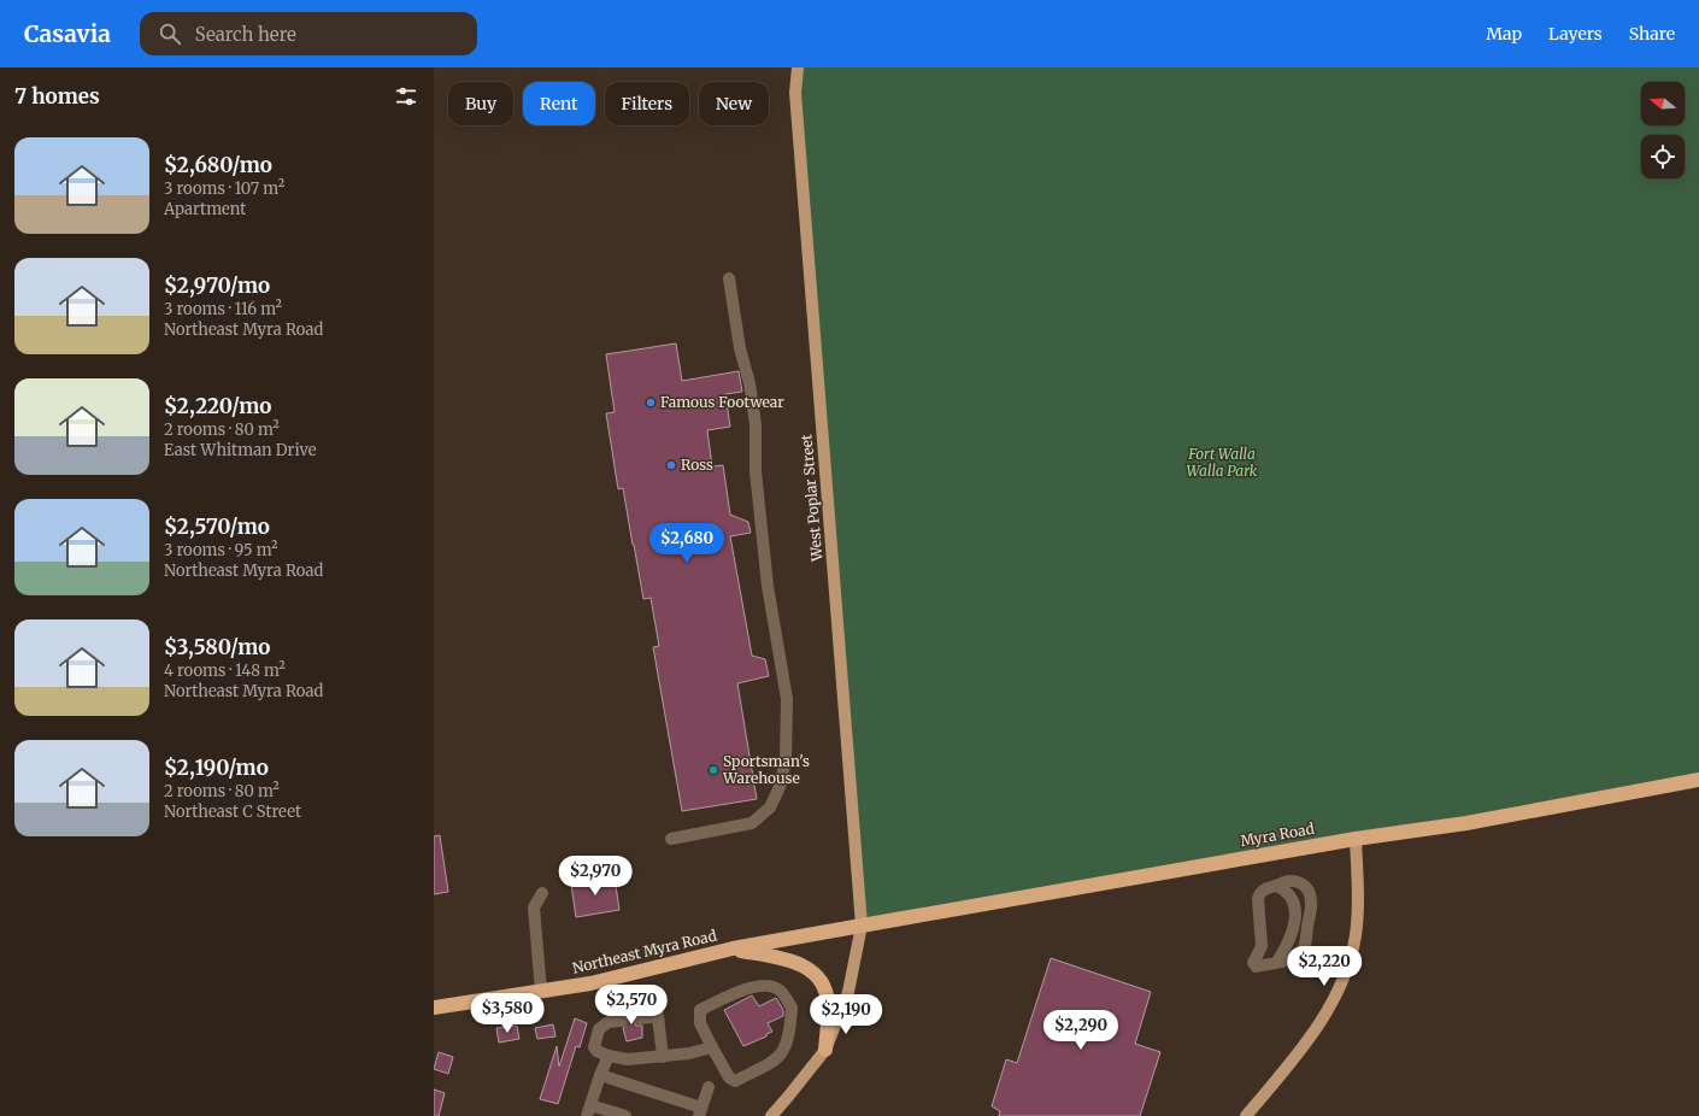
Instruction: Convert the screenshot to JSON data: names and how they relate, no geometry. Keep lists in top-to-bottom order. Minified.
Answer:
{"streets":{"highway":["Myra Road","Northeast Myra Road"],"main road":["West Poplar Street"]},"crossings":[["West Poplar Street","Myra Road"],["West Poplar Street","Northeast Myra Road"],["Myra Road","Northeast Myra Road"]],"parks":["Fort Walla Walla Park"],"places":["Famous Footwear","Ross","Sportsman's Warehouse"],"north":"left","page":{"header":"Casavia","search":"Search here","nav":["Map","Layers","Share"],"heading":"7 homes","chip":["Buy","Rent","Filters","New"],"list":[{"name":"$2,680/mo","note":"3 rooms · 107 m² · Apartment"},{"name":"$2,970/mo","note":"3 rooms · 116 m² · Northeast Myra Road"},{"name":"$2,220/mo","note":"2 rooms · 80 m² · East Whitman Drive"},{"name":"$2,570/mo","note":"3 rooms · 95 m² · Northeast Myra Road"},{"name":"$3,580/mo","note":"4 rooms · 148 m² · Northeast Myra Road"},{"name":"$2,190/mo","note":"2 rooms · 80 m² · Northeast C Street"}],"price":["$2,680","$2,970","$2,220","$2,570","$3,580","$2,190","$2,290"]}}
